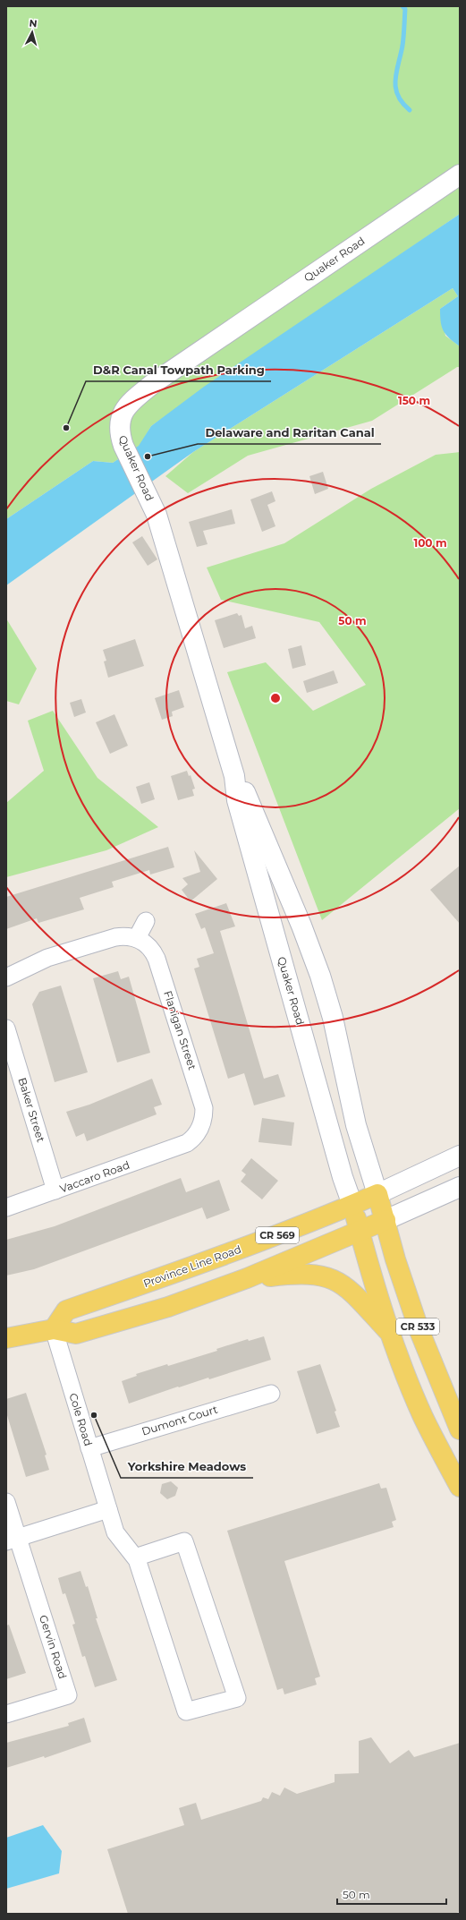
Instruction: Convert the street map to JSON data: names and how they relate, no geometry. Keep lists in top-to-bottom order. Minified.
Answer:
{"streets":{"main road":["CR 569","Province Line Road","CR 533"],"street":["Quaker Road","Flanigan Street","Baker Street","Vaccaro Road","Cole Road","Dumont Court","Gervin Road"]},"crossings":[["Quaker Road","Province Line Road"],["Quaker Road","CR 533"],["Flanigan Street","Vaccaro Road"],["Baker Street","Vaccaro Road"],["CR 569","Province Line Road"],["CR 569","CR 533"],["CR 569","Cole Road"],["Province Line Road","CR 533"],["Province Line Road","Cole Road"],["Cole Road","Dumont Court"]],"places":["D&R Canal Towpath Parking","Delaware and Raritan Canal","Yorkshire Meadows"],"scale_bar":"50 m","north":"top","rings":["150 m","100 m","50 m"]}
